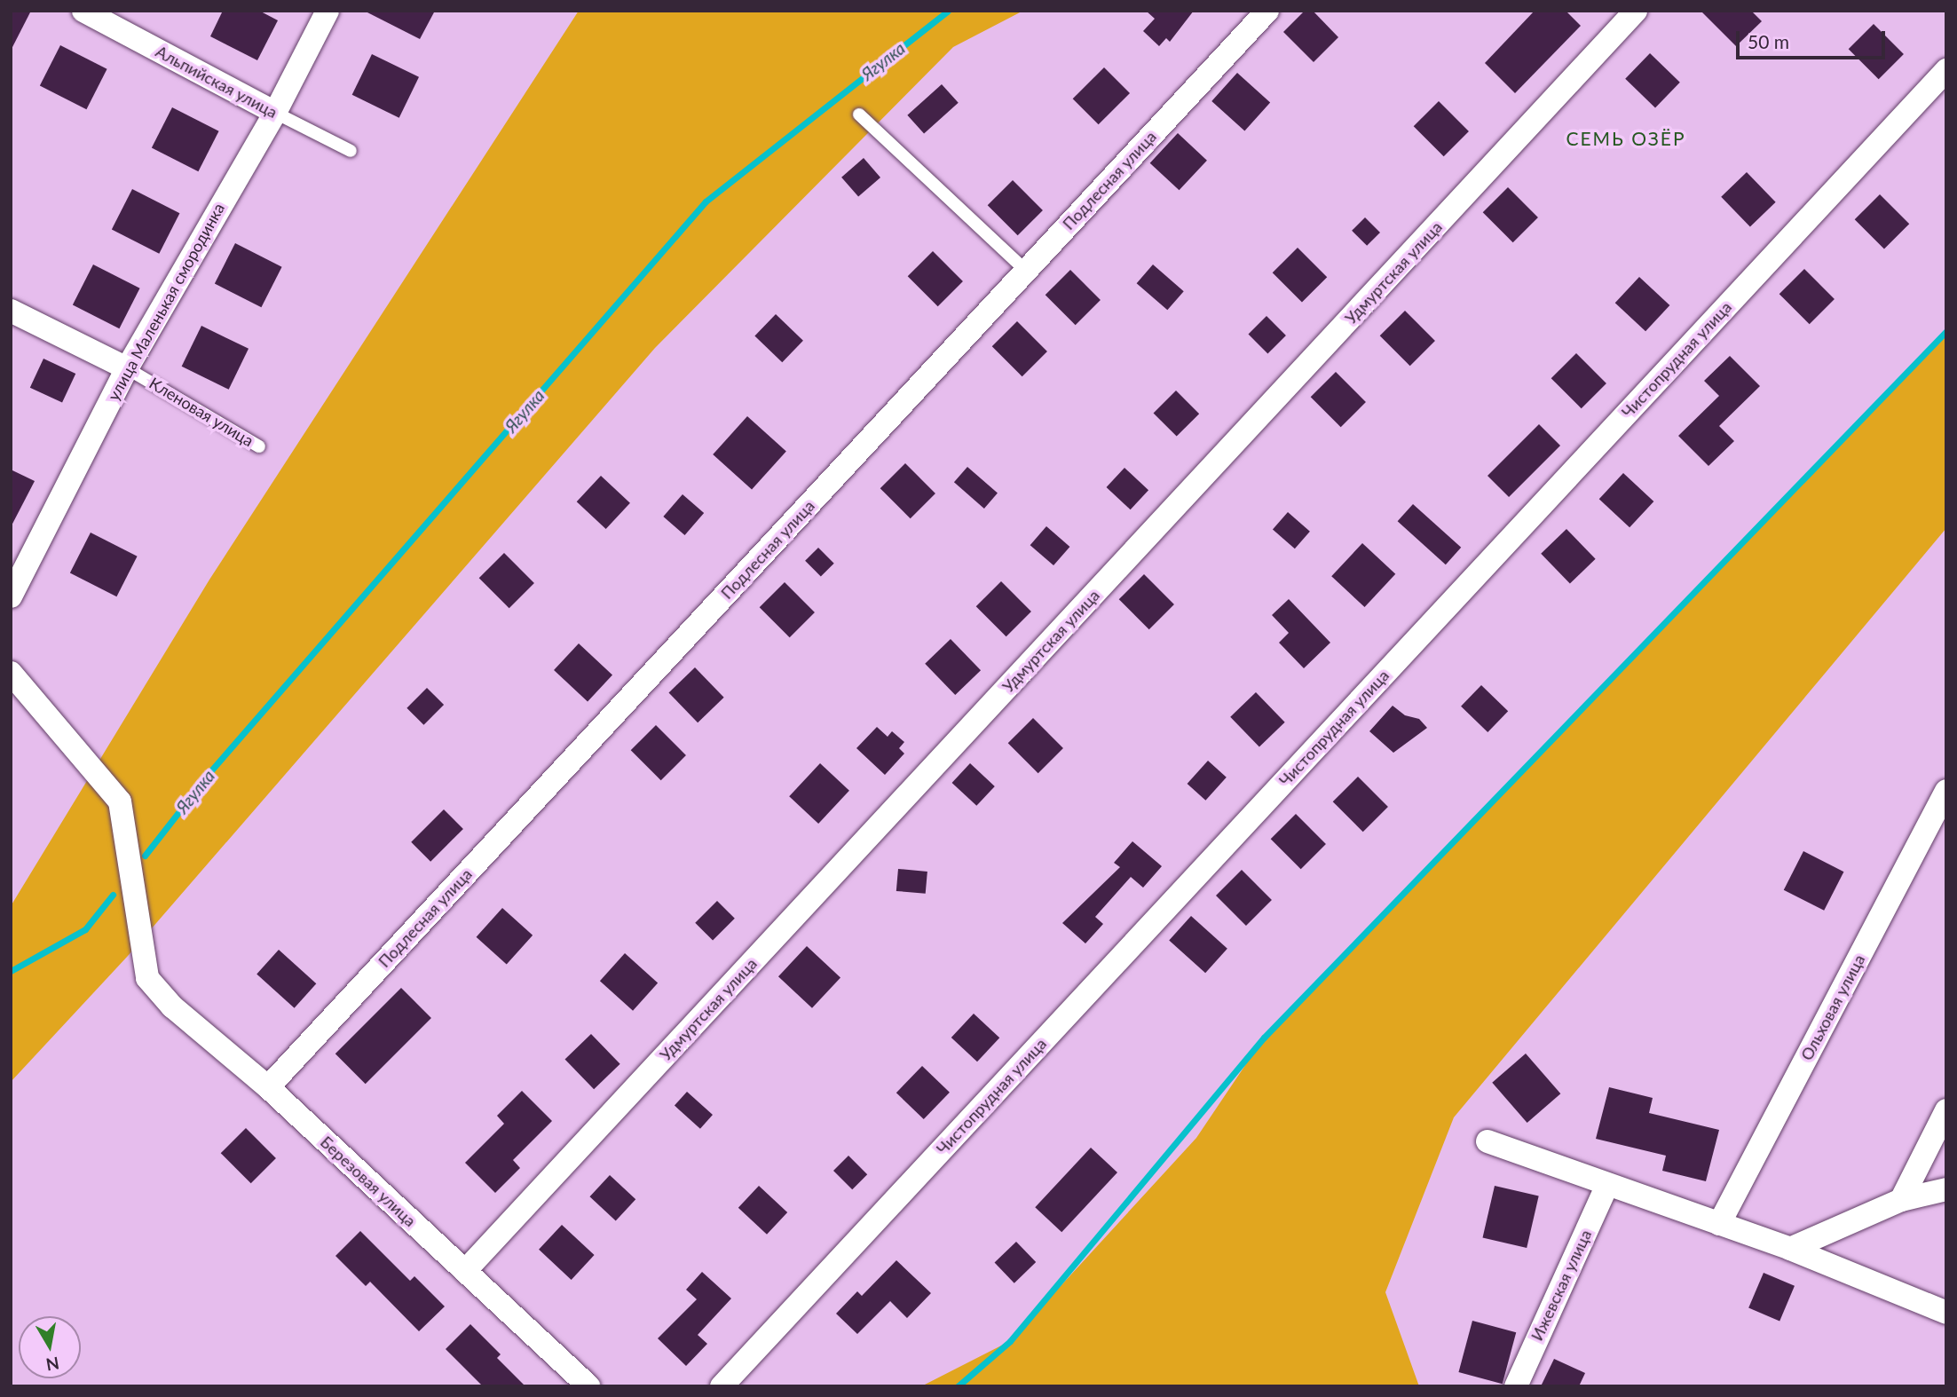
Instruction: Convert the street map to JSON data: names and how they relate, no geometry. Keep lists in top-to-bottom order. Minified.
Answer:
{"streets":{"street":["Альпийская улица","Подлесная улица","Удмуртская улица","улица Маленькая смородинка","Чистопрудная улица","Кленовая улица","Ольховая улица","Березовая улица","Ижевская улица"]},"crossings":[["Альпийская улица","улица Маленькая смородинка"],["Подлесная улица","Березовая улица"],["Удмуртская улица","Березовая улица"],["улица Маленькая смородинка","Кленовая улица"]],"districts":["СЕМЬ ОЗЁР"],"water":["Ягулка"],"scale_bar":"50 m","north":"bottom"}
